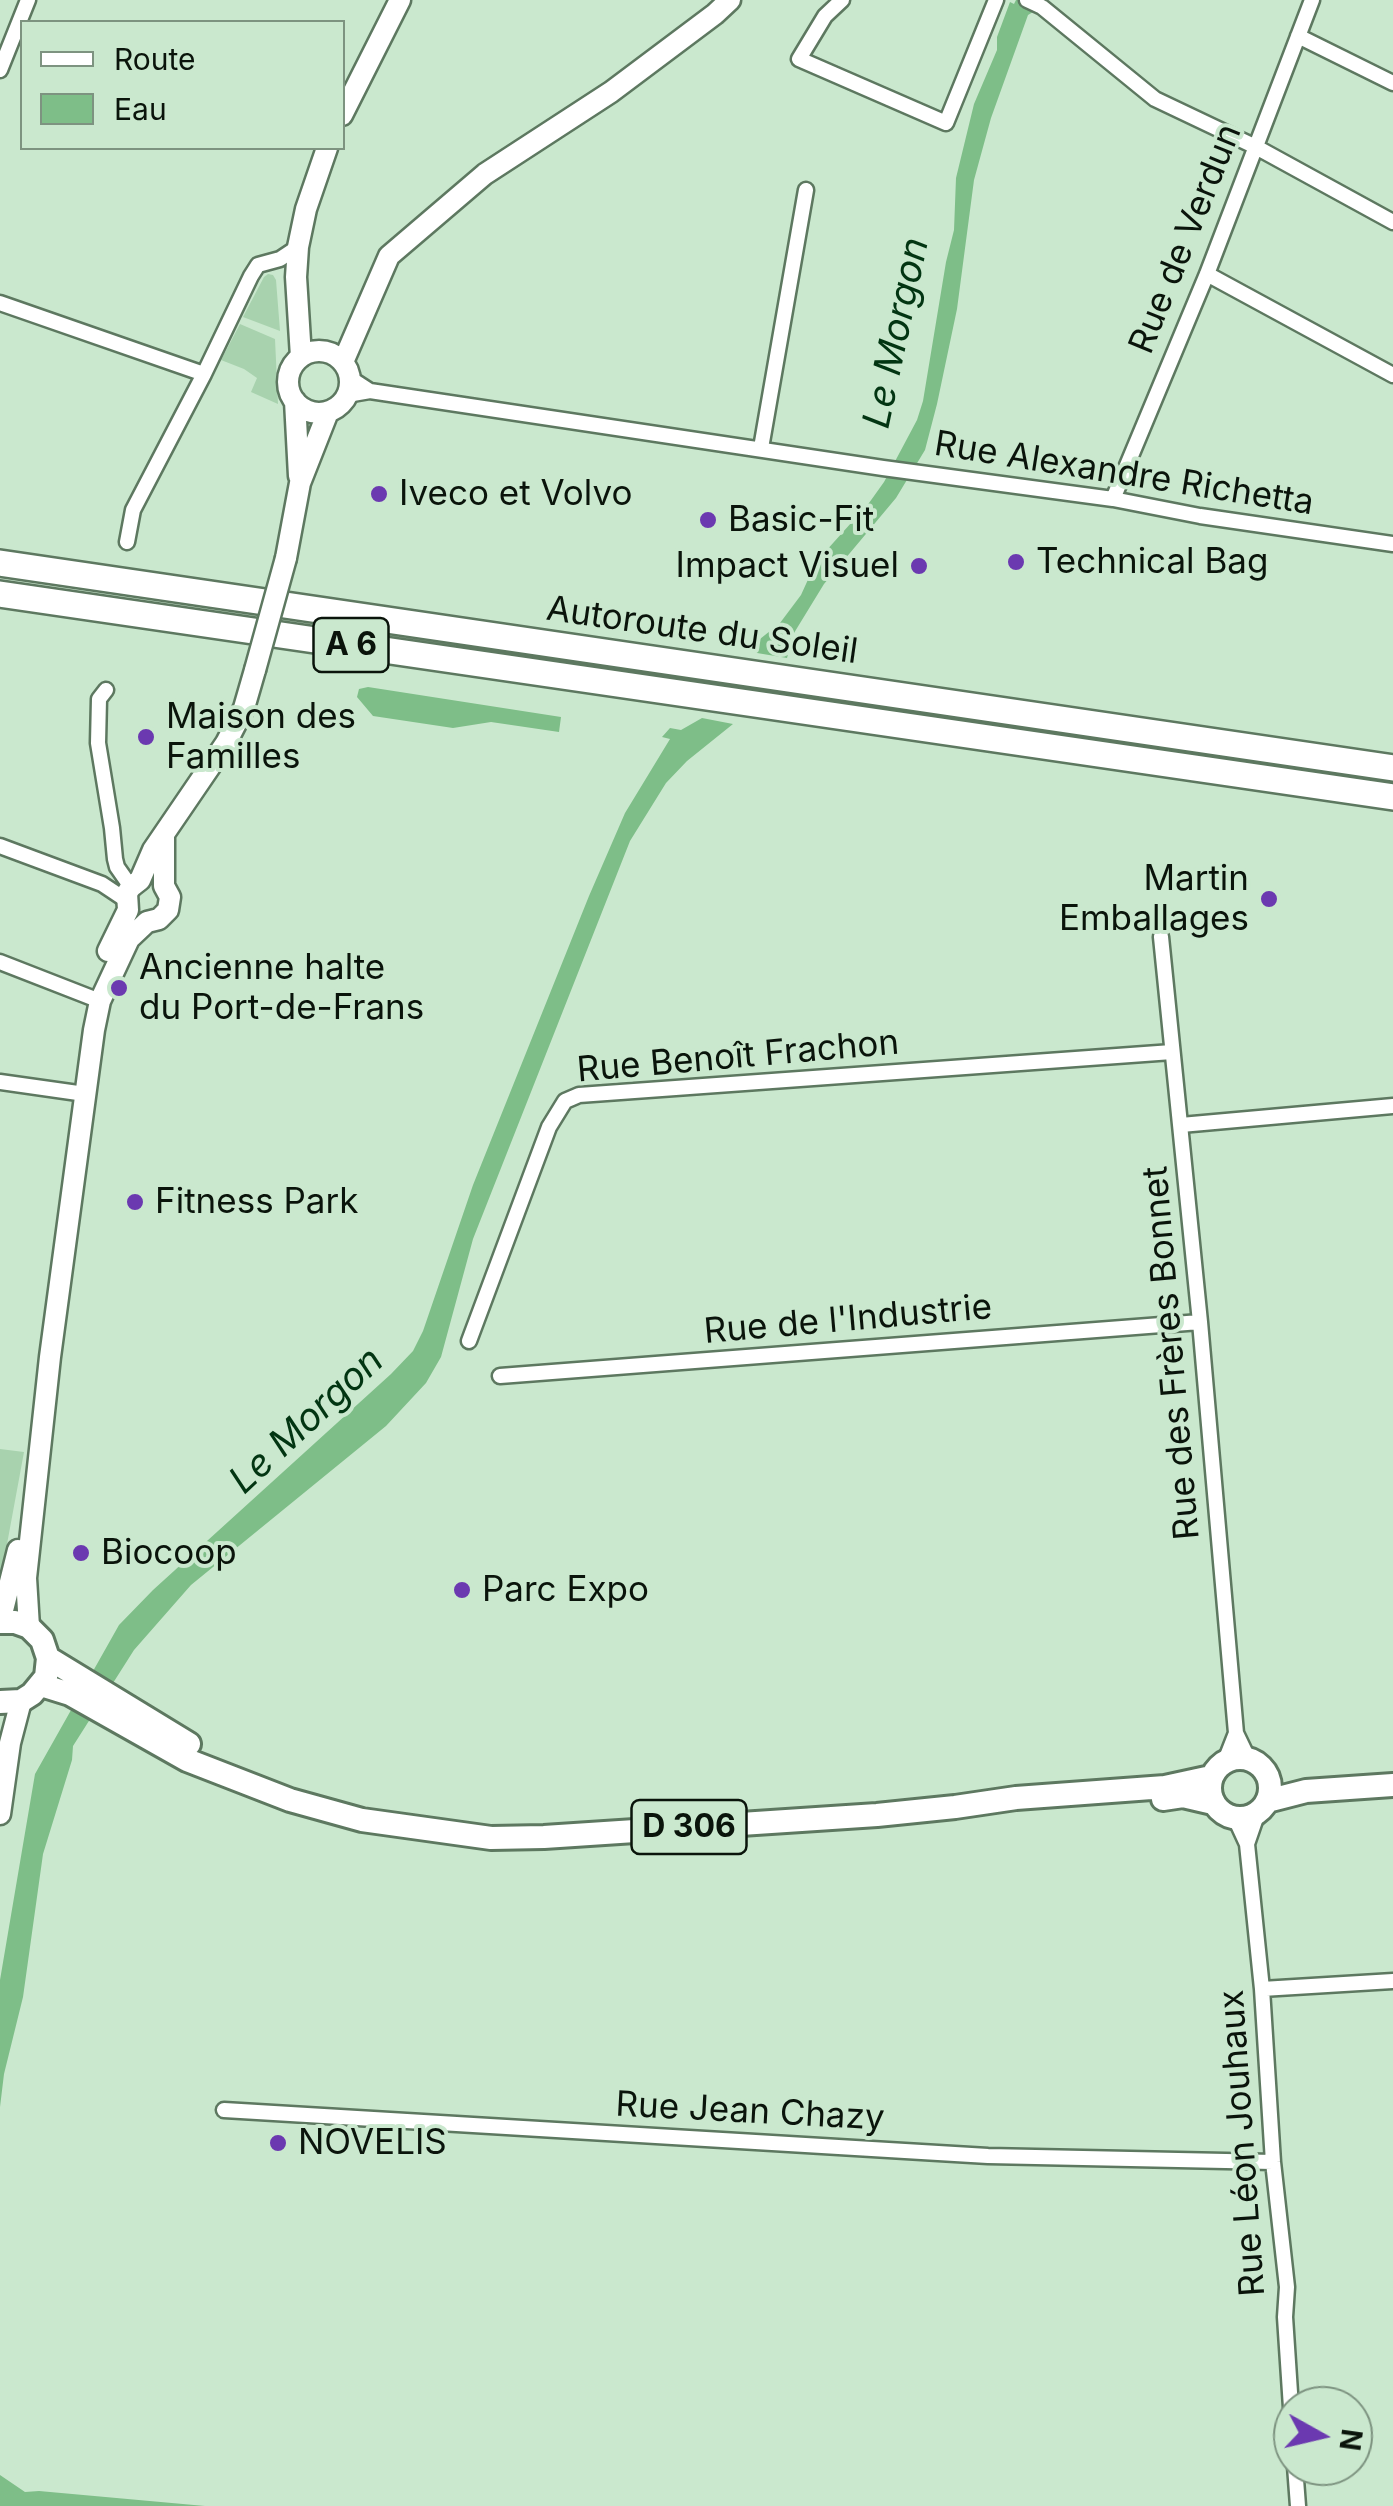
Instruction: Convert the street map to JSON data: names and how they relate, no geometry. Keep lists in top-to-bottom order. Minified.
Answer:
{"streets":{"highway":["Autoroute du Soleil","A 6"],"main road":["D 306"],"street":["Rue de Verdun","Rue Alexandre Richetta","Rue Benoît Frachon","Rue de l'Industrie","Rue des Frères Bonnet","Rue Jean Chazy","Rue Léon Jouhaux"]},"crossings":[["Rue de Verdun","Rue Alexandre Richetta"],["Rue Benoît Frachon","Rue des Frères Bonnet"],["Rue de l'Industrie","Rue des Frères Bonnet"],["Rue des Frères Bonnet","D 306"],["Rue des Frères Bonnet","Rue Léon Jouhaux"],["D 306","Rue Léon Jouhaux"],["Rue Jean Chazy","Rue Léon Jouhaux"]],"water":["Le Morgon"],"places":["Iveco et Volvo","Basic-Fit","Technical Bag","Impact Visuel","Maison des Familles","Martin Emballages","Ancienne halte du Port-de-Frans","Fitness Park","Biocoop","Parc Expo","NOVELIS"],"legend":["Route","Eau"],"north":"right"}
